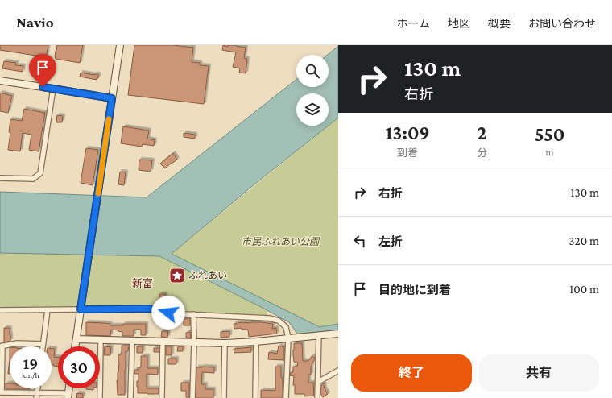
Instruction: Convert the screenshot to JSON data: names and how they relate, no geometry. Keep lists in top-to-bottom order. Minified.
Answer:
{"districts":["新富"],"parks":["市民ふれあい公園"],"places":{"place":["ふれあい"]},"page":{"header":"Navio","nav":["ホーム","地図","概要","お問い合わせ"],"turn":["130 m","右折"],"eta":["13:09","到着","2","分","550","m"],"list":[{"name":"右折","value":"130 m"},{"name":"左折","value":"320 m"},{"name":"目的地に到着","value":"100 m"}],"speed":"19 km/h","limit":"30","buttons":["終了","共有"]}}
